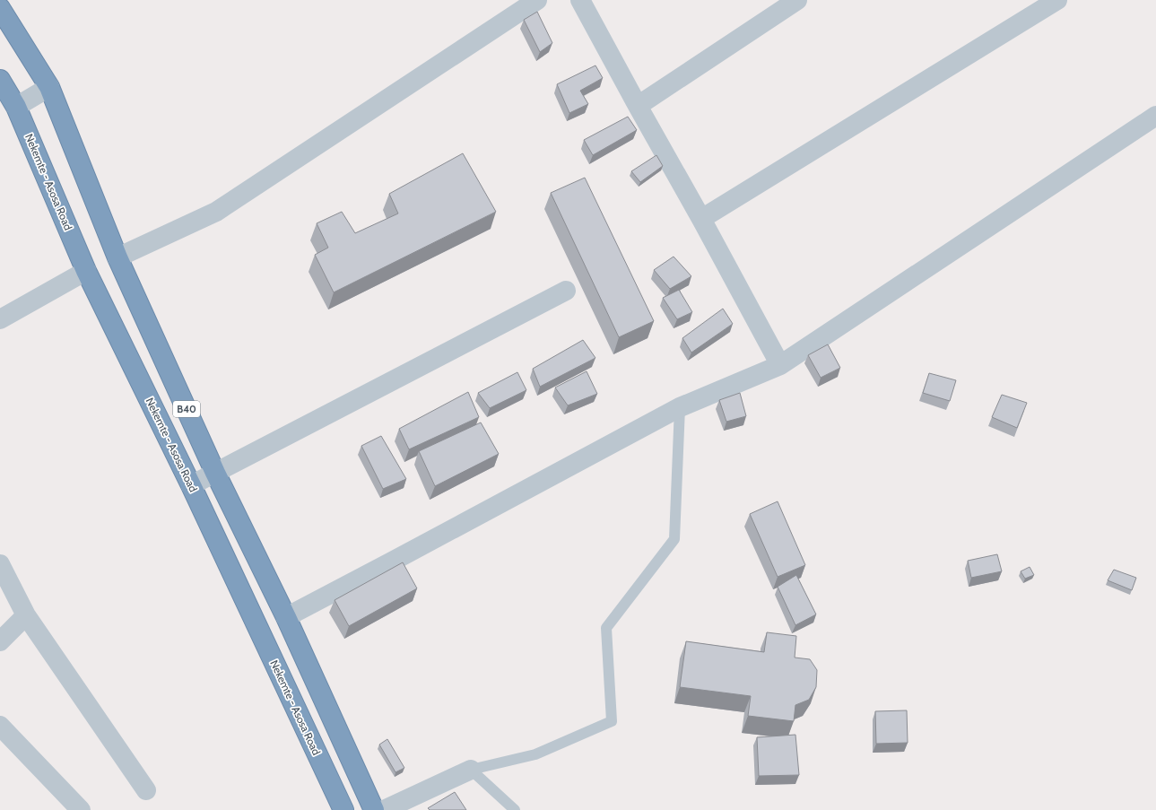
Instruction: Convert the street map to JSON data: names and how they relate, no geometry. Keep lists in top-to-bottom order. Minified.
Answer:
{"streets":{"highway":["Nekemte - Asosa Road","B40"]}}
